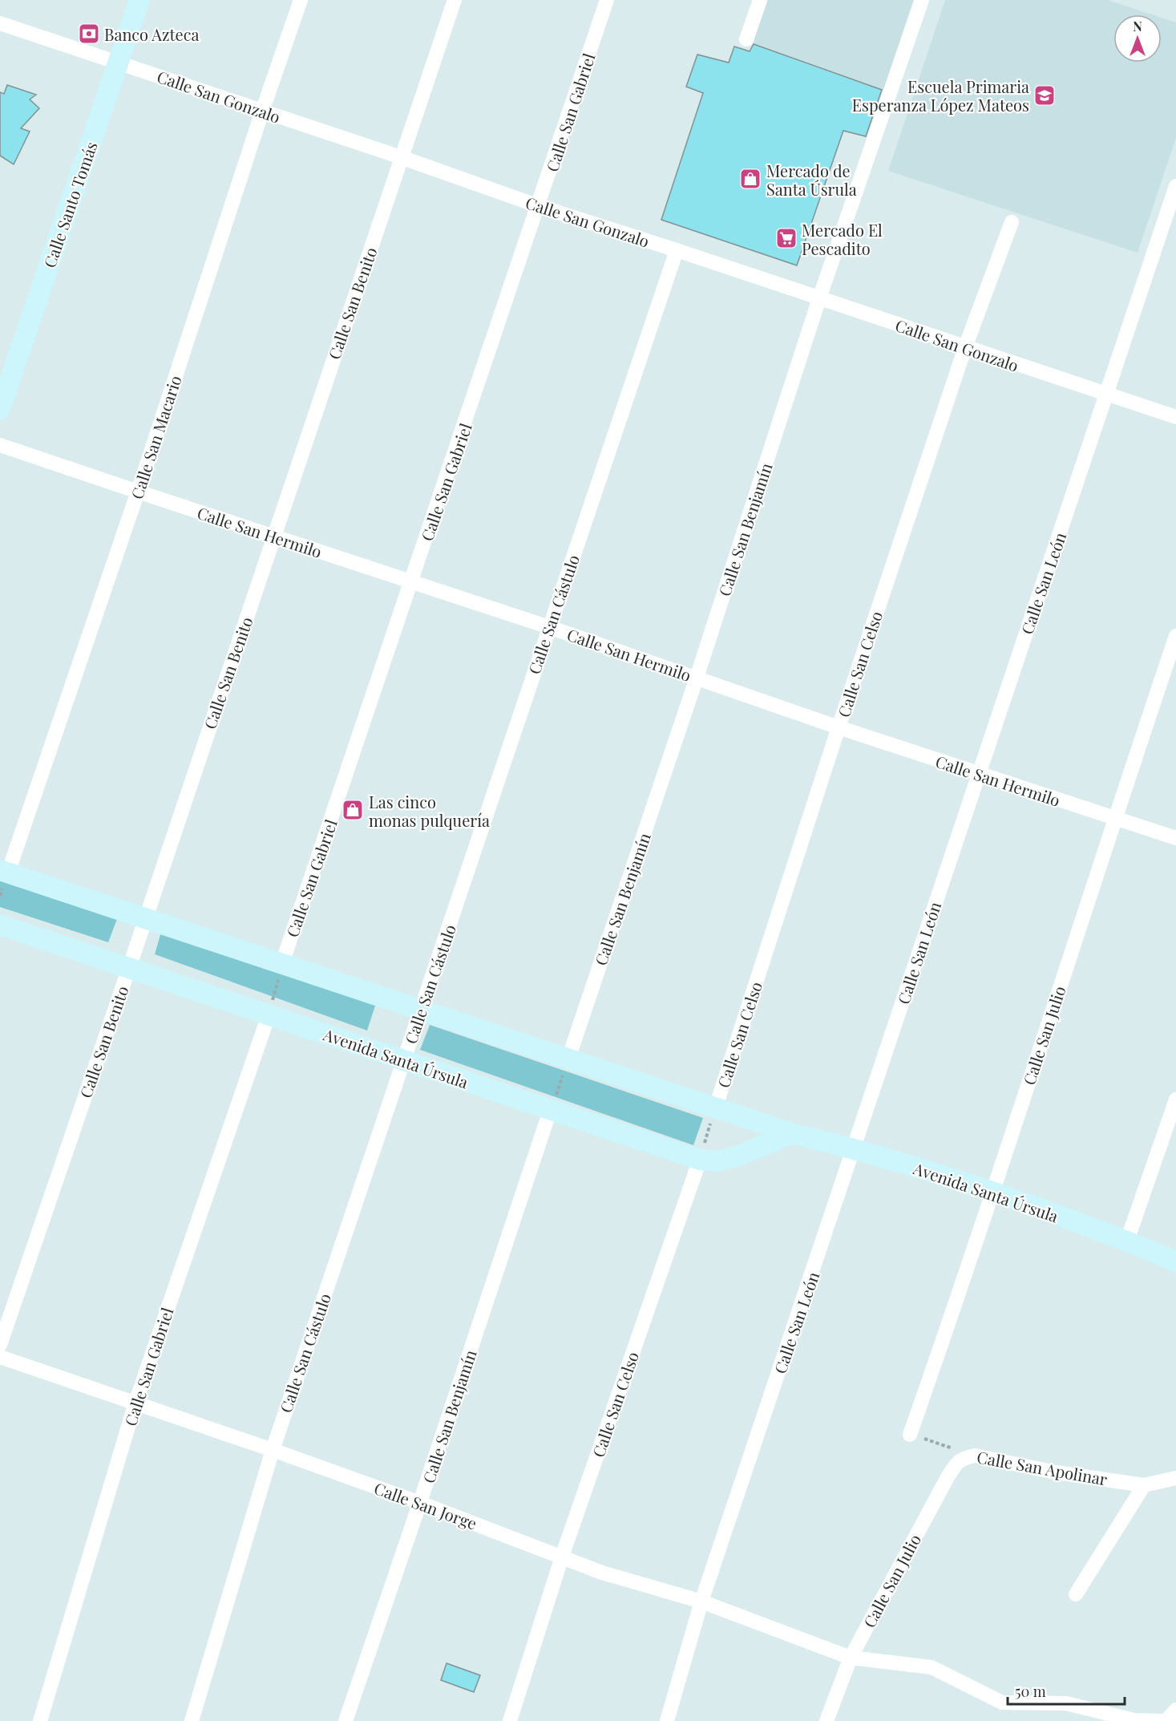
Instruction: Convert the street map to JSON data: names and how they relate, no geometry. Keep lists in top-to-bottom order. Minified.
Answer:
{"streets":{"street":["Calle San Gonzalo","Calle San Gabriel","Calle Santo Tomás","Calle San Benito","Calle San Macario","Calle San Benjamín","Calle San Hermilo","Calle San León","Calle San Cástulo","Calle San Celso","Calle San Julio","Avenida Santa Úrsula","Calle San Apolinar","Calle San Jorge"]},"crossings":[["Calle San Gonzalo","Calle San Gabriel"],["Calle San Gonzalo","Calle Santo Tomás"],["Calle San Gonzalo","Calle San Benito"],["Calle San Gonzalo","Calle San Macario"],["Calle San Gonzalo","Calle San Benjamín"],["Calle San Gonzalo","Calle San León"],["Calle San Gonzalo","Calle San Cástulo"],["Calle San Gonzalo","Calle San Celso"],["Calle San Gabriel","Calle San Hermilo"],["Calle San Gabriel","Avenida Santa Úrsula"],["Calle San Gabriel","Calle San Jorge"],["Calle San Benito","Calle San Hermilo"],["Calle San Benito","Avenida Santa Úrsula"],["Calle San Macario","Calle San Hermilo"],["Calle San Macario","Avenida Santa Úrsula"],["Calle San Benjamín","Calle San Hermilo"],["Calle San Benjamín","Avenida Santa Úrsula"],["Calle San Benjamín","Calle San Jorge"],["Calle San Hermilo","Calle San León"],["Calle San Hermilo","Calle San Cástulo"],["Calle San Hermilo","Calle San Celso"],["Calle San Hermilo","Calle San Julio"],["Calle San León","Avenida Santa Úrsula"],["Calle San León","Calle San Jorge"],["Calle San Cástulo","Avenida Santa Úrsula"],["Calle San Cástulo","Calle San Jorge"],["Calle San Celso","Avenida Santa Úrsula"],["Calle San Celso","Calle San Jorge"],["Calle San Julio","Avenida Santa Úrsula"],["Calle San Julio","Calle San Apolinar"],["Calle San Julio","Calle San Jorge"]],"places":{"bank":["Banco Azteca"],"school or university":["Escuela Primaria Esperanza López Mateos"],"shop":["Mercado de Santa Úsrula","Las cinco monas pulquería"],"supermarket":["Mercado El Pescadito"]},"scale_bar":"50 m","north":"top"}
